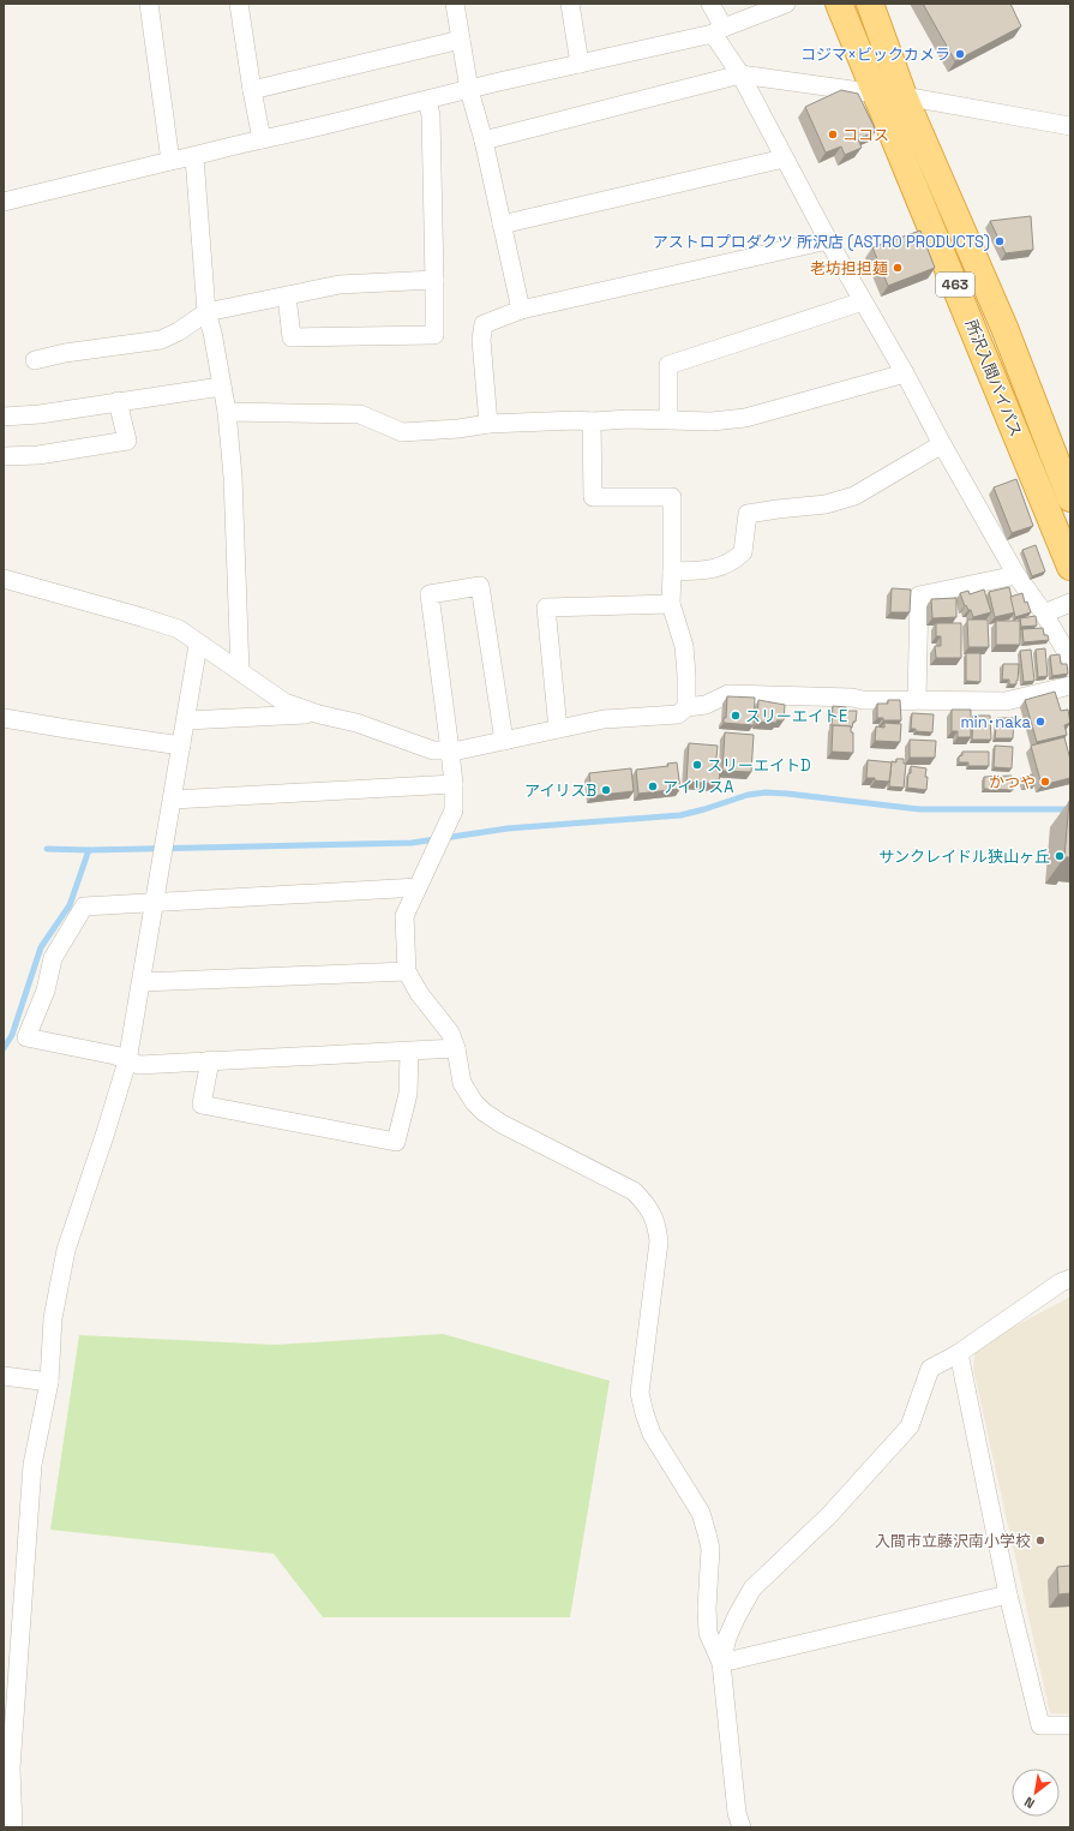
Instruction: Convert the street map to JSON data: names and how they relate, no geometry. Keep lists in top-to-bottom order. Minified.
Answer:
{"streets":{"highway":["463","所沢入間バイパス"]},"places":["コジマ×ビックカメラ","ココス","アストロプロダクツ 所沢店 (ASTRO PRODUCTS)","老坊担担麺","スリーエイトE","min･naka","スリーエイトD","かつや","アイリスA","アイリスB","サンクレイドル狭山ヶ丘","入間市立藤沢南小学校"],"north":"bottom left"}
